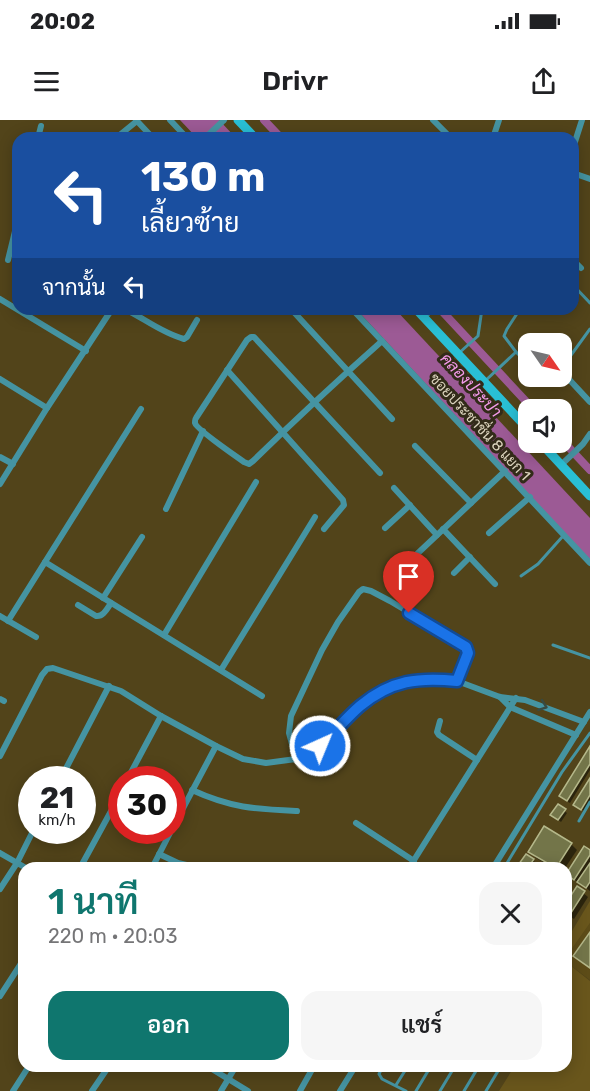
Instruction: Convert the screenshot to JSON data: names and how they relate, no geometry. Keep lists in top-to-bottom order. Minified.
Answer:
{"streets":{"street":["ซอยประชาชื่น 8 แยก 1"]},"water":["คลองประปา"],"north":"bottom right","page":{"status":"20:02","header":"Drivr","turn":["130 m","เลี้ยวซ้าย"],"then":"จากนั้น","speed":"21 km/h","limit":"30","heading":["1 นาที","220 m · 20:03"],"buttons":["ออก","แชร์"]}}
